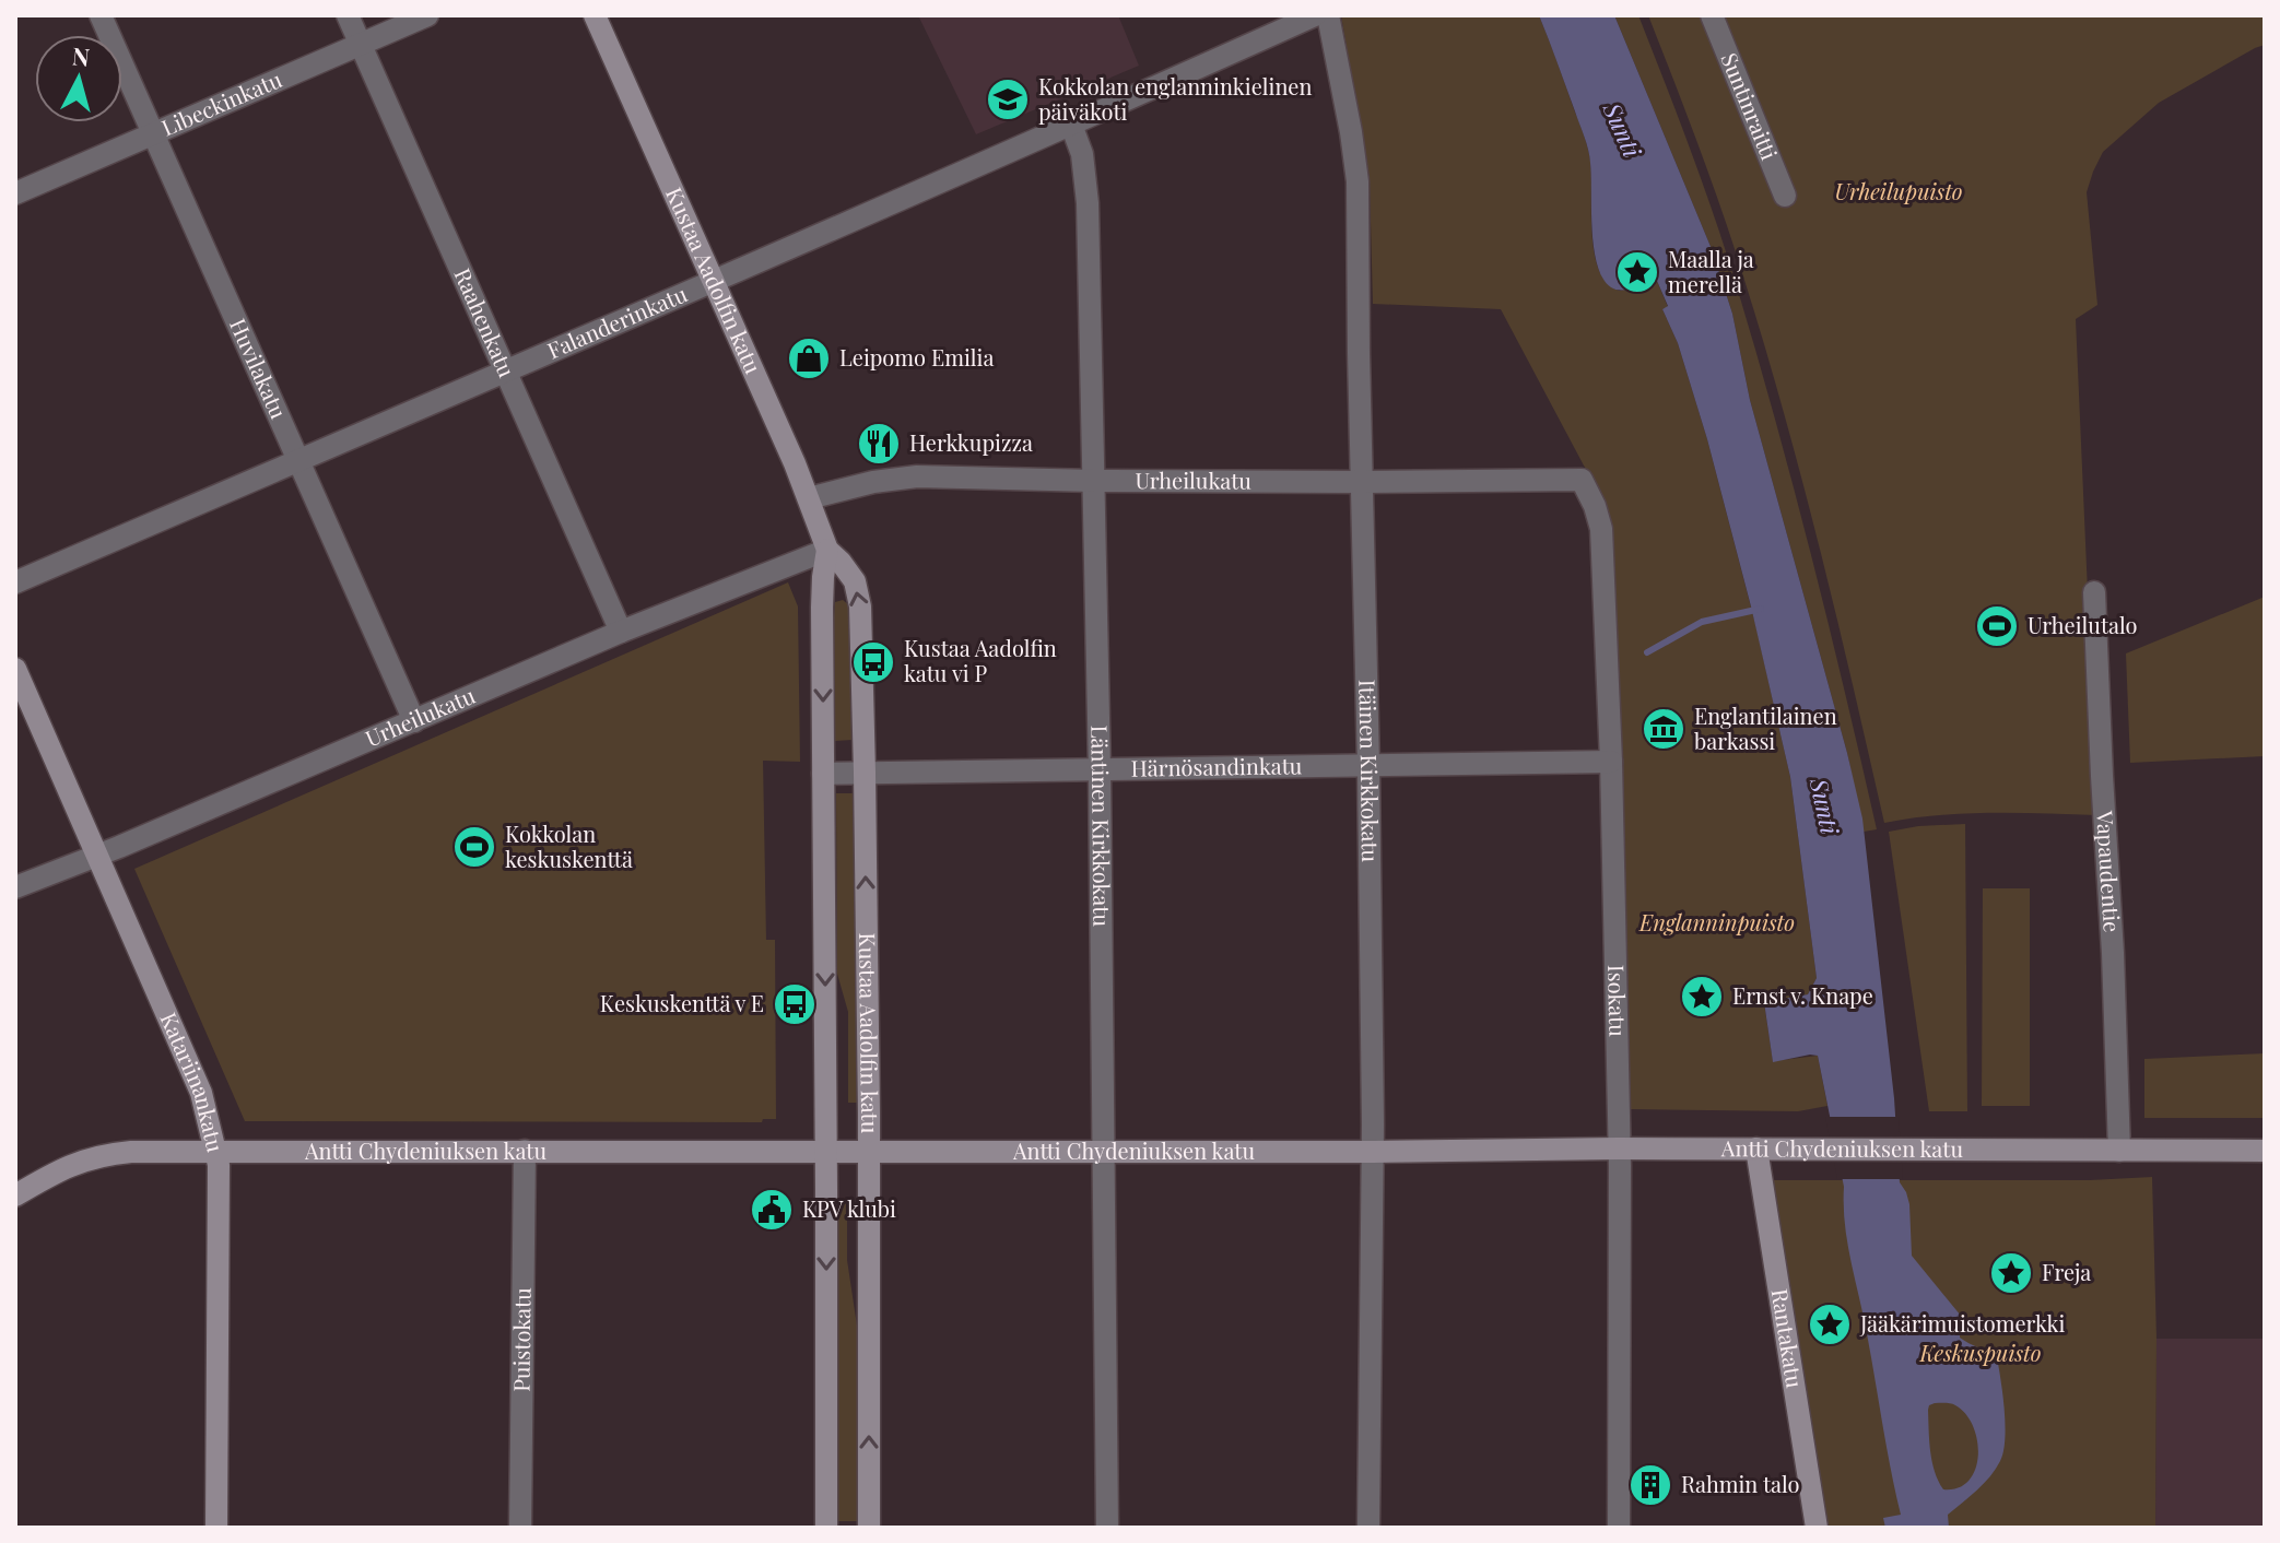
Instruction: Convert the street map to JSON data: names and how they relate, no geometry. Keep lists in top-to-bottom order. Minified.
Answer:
{"streets":{"main road":["Kustaa Aadolfin katu","Katariinankatu","Antti Chydeniuksen katu","Rantakatu"],"street":["Libeckinkatu","Suntinraitti","Falanderinkatu","Raahenkatu","Huvilakatu","Urheilukatu","Härnösandinkatu","Itäinen Kirkkokatu","Läntinen Kirkkokatu","Vapaudentie","Isokatu","Puistokatu"]},"crossings":[["Libeckinkatu","Raahenkatu"],["Libeckinkatu","Huvilakatu"],["Kustaa Aadolfin katu","Falanderinkatu"],["Kustaa Aadolfin katu","Urheilukatu"],["Kustaa Aadolfin katu","Härnösandinkatu"],["Kustaa Aadolfin katu","Antti Chydeniuksen katu"],["Falanderinkatu","Raahenkatu"],["Falanderinkatu","Huvilakatu"],["Falanderinkatu","Läntinen Kirkkokatu"],["Raahenkatu","Urheilukatu"],["Huvilakatu","Urheilukatu"],["Urheilukatu","Itäinen Kirkkokatu"],["Urheilukatu","Läntinen Kirkkokatu"],["Urheilukatu","Isokatu"],["Urheilukatu","Katariinankatu"],["Härnösandinkatu","Itäinen Kirkkokatu"],["Härnösandinkatu","Läntinen Kirkkokatu"],["Härnösandinkatu","Isokatu"],["Itäinen Kirkkokatu","Antti Chydeniuksen katu"],["Läntinen Kirkkokatu","Antti Chydeniuksen katu"],["Vapaudentie","Antti Chydeniuksen katu"],["Isokatu","Antti Chydeniuksen katu"],["Katariinankatu","Antti Chydeniuksen katu"],["Antti Chydeniuksen katu","Rantakatu"],["Antti Chydeniuksen katu","Puistokatu"]],"water":["Sunti"],"parks":["Urheilupuisto","Englanninpuisto","Keskuspuisto"],"places":{"school or university":["Kokkolan englanninkielinen päiväkoti"],"place":["Maalla ja merellä","Ernst v. Knape","Freja","Jääkärimuistomerkki"],"shop":["Leipomo Emilia"],"restaurant":["Herkkupizza"],"sports":["Urheilutalo","Kokkolan keskuskenttä"],"bus stop":["Kustaa Aadolfin katu vi P","Keskuskenttä v E"],"museum":["Englantilainen barkassi"],"public building":["KPV klubi"],"building":["Rahmin talo"]},"north":"top"}
